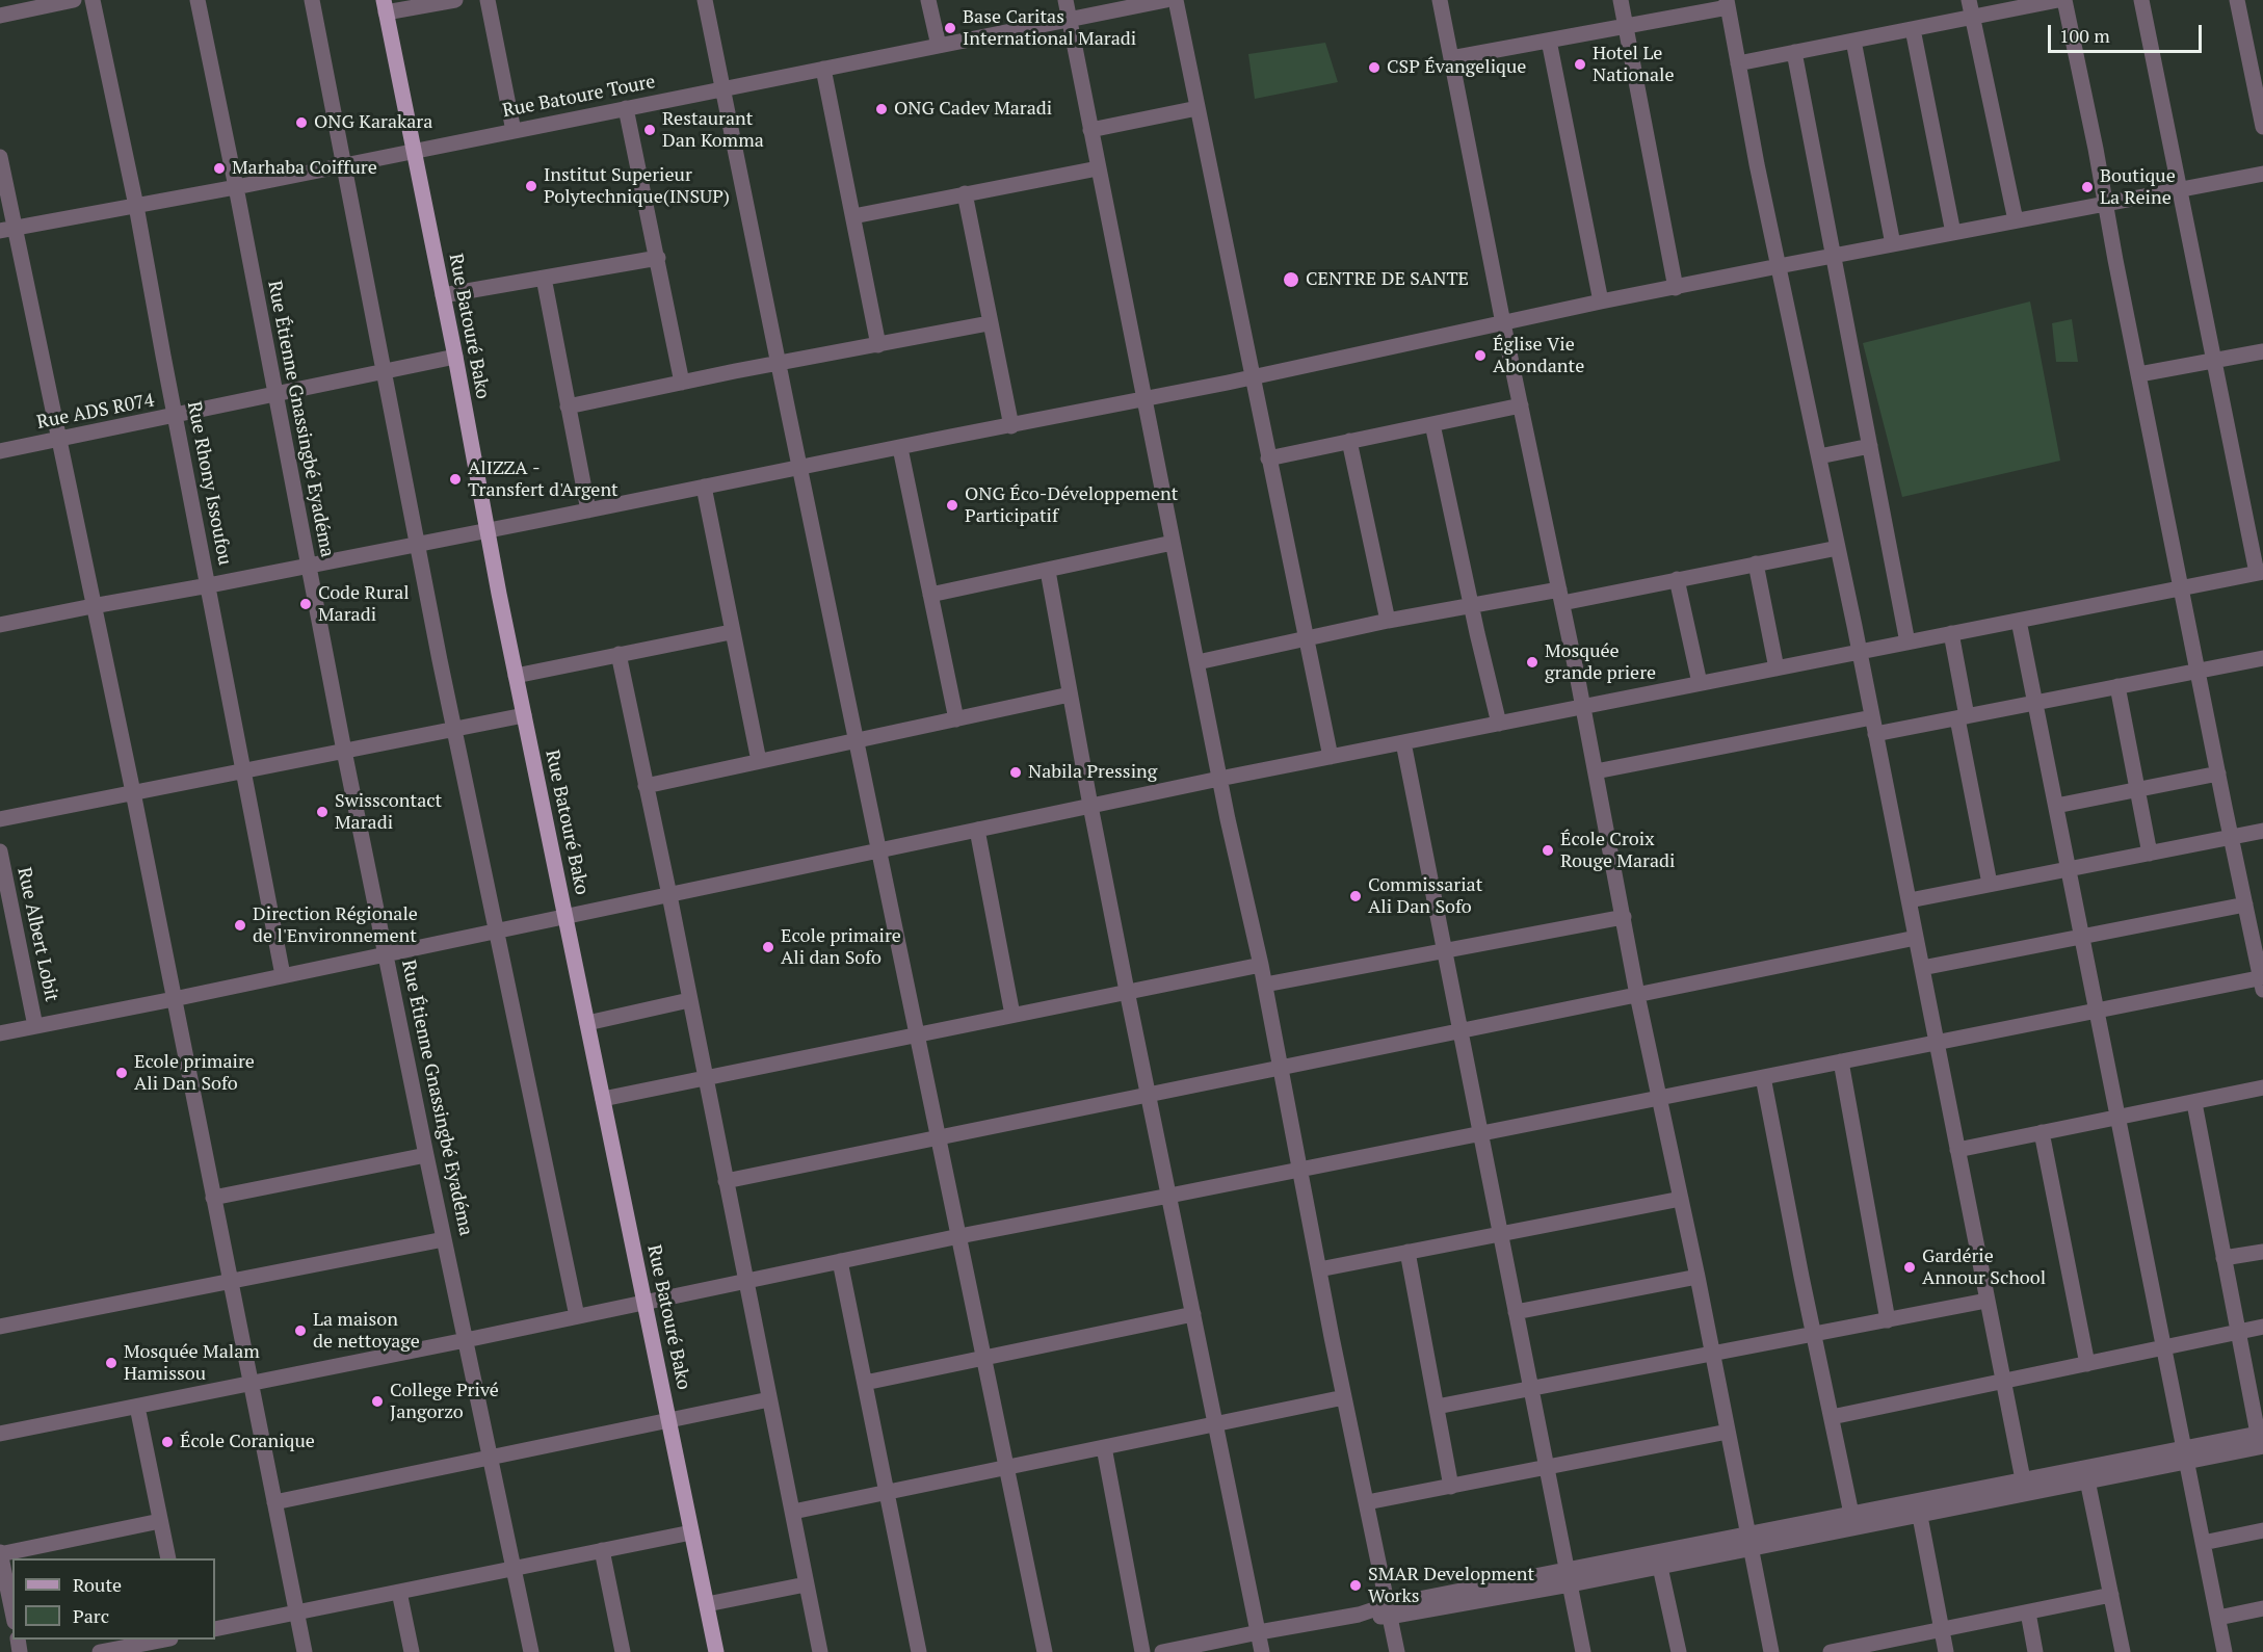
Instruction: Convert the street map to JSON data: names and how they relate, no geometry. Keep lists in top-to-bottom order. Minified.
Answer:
{"streets":{"main road":["Rue Batouré Bako"],"street":["Rue Batoure Toure","Rue ADS R074","Rue Étienne Gnassingbé Eyadéma","Rue Rhony Issoufou","Rue Albert Lobit"]},"crossings":[["Rue Batoure Toure","Rue Batouré Bako"],["Rue Batoure Toure","Rue Étienne Gnassingbé Eyadéma"],["Rue Batoure Toure","Rue Rhony Issoufou"],["Rue Batouré Bako","Rue ADS R074"],["Rue ADS R074","Rue Étienne Gnassingbé Eyadéma"],["Rue ADS R074","Rue Rhony Issoufou"]],"places":["Base Caritas International Maradi","Hotel Le Nationale","CSP Évangelique","ONG Cadev Maradi","ONG Karakara","Restaurant Dan Komma","Marhaba Coiffure","Institut Superieur Polytechnique(INSUP)","Boutique La Reine","CENTRE DE SANTE","Église Vie Abondante","AlIZZA - Transfert d'Argent","ONG Éco-Développement Participatif","Code Rural Maradi","Mosquée grande priere","Nabila Pressing","Swisscontact Maradi","École Croix Rouge Maradi","Commissariat Ali Dan Sofo","Direction Régionale de l'Environnement","Ecole primaire Ali dan Sofo","Ecole primaire Ali Dan Sofo","Gardérie Annour School","La maison de nettoyage","Mosquée Malam Hamissou","College Privé Jangorzo","École Coranique","SMAR Development Works"],"legend":["Route","Parc"],"scale_bar":"100 m"}
